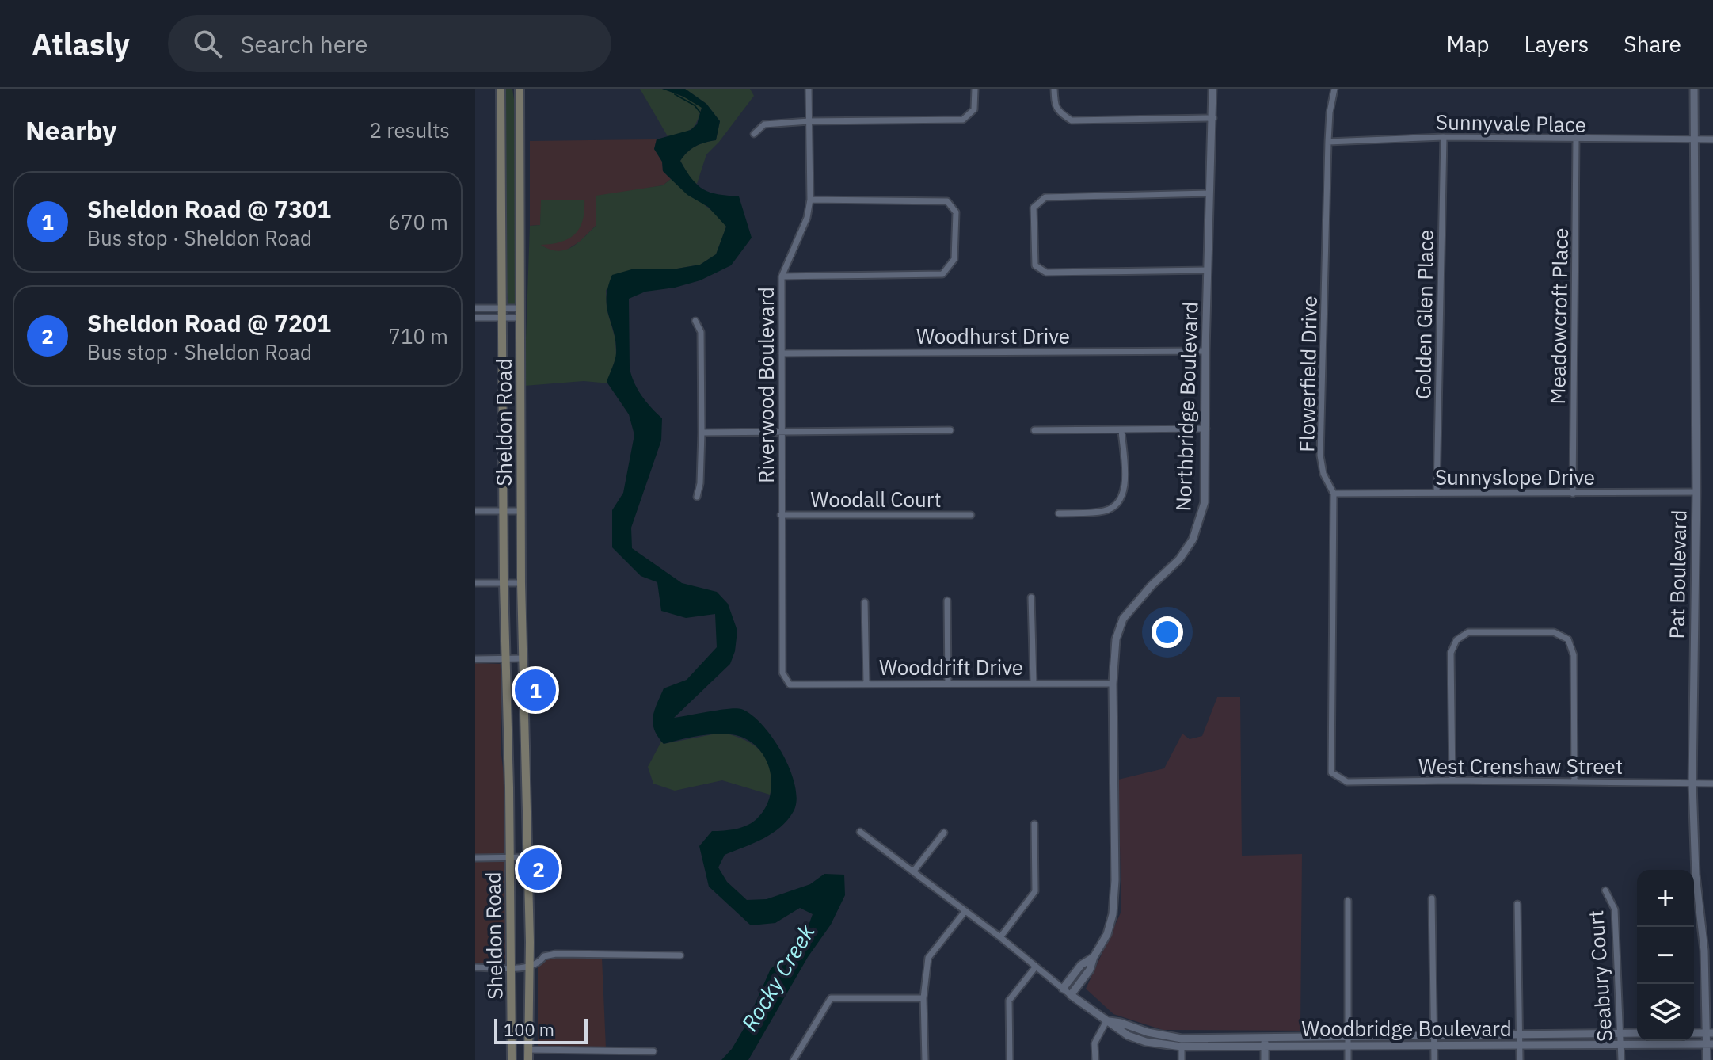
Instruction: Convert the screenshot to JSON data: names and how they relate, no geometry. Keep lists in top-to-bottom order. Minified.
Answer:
{"streets":{"main road":["Sheldon Road"],"street":["Sunnyvale Place","Golden Glen Place","Meadowcroft Place","Woodhurst Drive","Flowerfield Drive","Riverwood Boulevard","Northbridge Boulevard","Sunnyslope Drive","Woodall Court","Pat Boulevard","Wooddrift Drive","West Crenshaw Street","Seabury Court","Woodbridge Boulevard"]},"crossings":[["Sunnyvale Place","Golden Glen Place"],["Sunnyvale Place","Meadowcroft Place"],["Sunnyvale Place","Flowerfield Drive"],["Sunnyvale Place","Pat Boulevard"],["Golden Glen Place","Sunnyslope Drive"],["Meadowcroft Place","Sunnyslope Drive"],["Woodhurst Drive","Riverwood Boulevard"],["Woodhurst Drive","Northbridge Boulevard"],["Flowerfield Drive","Sunnyslope Drive"],["Flowerfield Drive","West Crenshaw Street"],["Riverwood Boulevard","Woodall Court"],["Riverwood Boulevard","Wooddrift Drive"],["Northbridge Boulevard","Wooddrift Drive"],["Northbridge Boulevard","Woodbridge Boulevard"],["Sunnyslope Drive","Pat Boulevard"],["Pat Boulevard","West Crenshaw Street"],["Pat Boulevard","Woodbridge Boulevard"],["Seabury Court","Woodbridge Boulevard"]],"water":["Rocky Creek"],"scale_bar":"100 m","page":{"header":"Atlasly","search":"Search here","nav":["Map","Layers","Share"],"heading":["Nearby","2 results"],"list":[{"mark":"1","name":"Sheldon Road @ 7301","note":"Bus stop · Sheldon Road","value":"670 m"},{"mark":"2","name":"Sheldon Road @ 7201","note":"Bus stop · Sheldon Road","value":"710 m"}],"pins":["1","2"],"map_buttons":["+","−"],"scale":"100 m"}}
